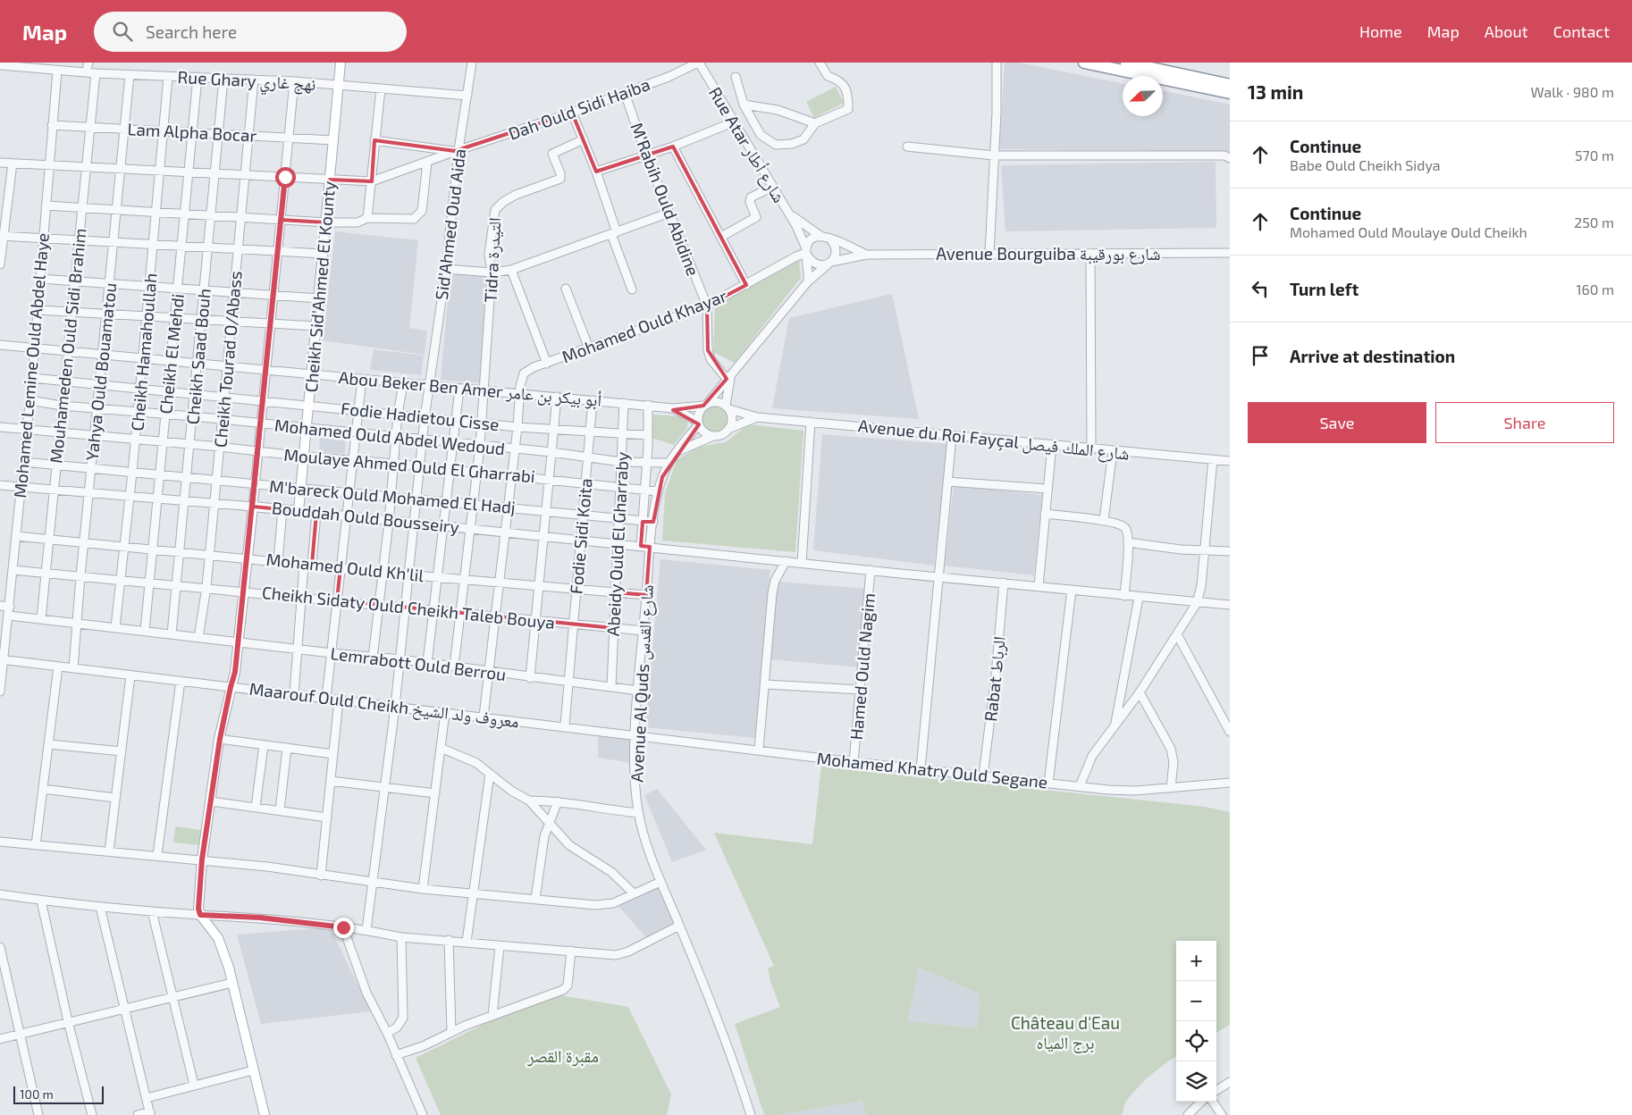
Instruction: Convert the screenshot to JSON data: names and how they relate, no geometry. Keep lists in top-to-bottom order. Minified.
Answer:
{"streets":{"main road":["Cheikh Sid'Ahmed El Kounty","Bouddah Ould Bousseiry"],"street":["Rue Ghary نهج غاري","Dah Ould Sidi Haiba","Lam Alpha Bocar","Rue Atar شارع أطار","M'Rabih Ould Abidine","Sid'Ahmed Oud Aida","Avenue Bourguiba شارع بورقيبة","Tidra التيدرة","Mohamed Ould Khayar","Mouhameden Ould Sidi Brahim","Cheikh Hamahoullah","Cheikh El Mehdi","Cheikh Saad Bouh","Cheikh Tourad O/Abass","Mohamed Lemine Ould Abdel Haye","Yahya Ould Bouamatou","Abou Beker Ben Amer أبو بيكر بن عامر","Fodie Hadietou Cisse","Mohamed Ould Abdel Wedoud","Avenue du Roi Fayçal شارع الملك فيصل","Moulaye Ahmed Ould El Gharrabi","M'bareck Ould Mohamed El Hadj","Fodie Sidi Koita","Abeidy Ould El Gharraby","Mohamed Ould Kh'lil","Cheikh Sidaty Ould Cheikh Taleb Bouya","Lemrabott Ould Berrou","Hamed Ould Nagim","Rabat الرباط","Avenue Al Quds شارع القدس","Maarouf Ould Cheikh معروف ولد الشيخ","Mohamed Khatry Ould Segane"]},"crossings":[["Rue Ghary نهج غاري","Sid'Ahmed Oud Aida"],["Rue Ghary نهج غاري","Cheikh Sid'Ahmed El Kounty"],["Rue Ghary نهج غاري","Mouhameden Ould Sidi Brahim"],["Rue Ghary نهج غاري","Cheikh Hamahoullah"],["Rue Ghary نهج غاري","Cheikh El Mehdi"],["Rue Ghary نهج غاري","Cheikh Saad Bouh"],["Rue Ghary نهج غاري","Cheikh Tourad O/Abass"],["Rue Ghary نهج غاري","Mohamed Lemine Ould Abdel Haye"],["Rue Ghary نهج غاري","Yahya Ould Bouamatou"],["Dah Ould Sidi Haiba","Rue Atar شارع أطار"],["Dah Ould Sidi Haiba","M'Rabih Ould Abidine"],["Dah Ould Sidi Haiba","Sid'Ahmed Oud Aida"],["Lam Alpha Bocar","Cheikh Sid'Ahmed El Kounty"],["Lam Alpha Bocar","Mouhameden Ould Sidi Brahim"],["Lam Alpha Bocar","Cheikh Hamahoullah"],["Lam Alpha Bocar","Cheikh El Mehdi"],["Lam Alpha Bocar","Cheikh Saad Bouh"],["Lam Alpha Bocar","Cheikh Tourad O/Abass"],["Lam Alpha Bocar","Mohamed Lemine Ould Abdel Haye"],["Lam Alpha Bocar","Yahya Ould Bouamatou"],["Rue Atar شارع أطار","Avenue Bourguiba شارع بورقيبة"],["Rue Atar شارع أطار","Mohamed Ould Khayar"],["M'Rabih Ould Abidine","Mohamed Ould Khayar"],["Sid'Ahmed Oud Aida","Abou Beker Ben Amer أبو بيكر بن عامر"],["Sid'Ahmed Oud Aida","Fodie Hadietou Cisse"],["Sid'Ahmed Oud Aida","Mohamed Ould Abdel Wedoud"],["Sid'Ahmed Oud Aida","Moulaye Ahmed Ould El Gharrabi"],["Sid'Ahmed Oud Aida","M'bareck Ould Mohamed El Hadj"],["Sid'Ahmed Oud Aida","Bouddah Ould Bousseiry"],["Sid'Ahmed Oud Aida","Mohamed Ould Kh'lil"],["Sid'Ahmed Oud Aida","Cheikh Sidaty Ould Cheikh Taleb Bouya"],["Sid'Ahmed Oud Aida","Lemrabott Ould Berrou"],["Sid'Ahmed Oud Aida","Maarouf Ould Cheikh معروف ولد الشيخ"],["Avenue Bourguiba شارع بورقيبة","Mohamed Ould Khayar"],["Tidra التيدرة","Abou Beker Ben Amer أبو بيكر بن عامر"],["Tidra التيدرة","Fodie Hadietou Cisse"],["Tidra التيدرة","Mohamed Ould Abdel Wedoud"],["Tidra التيدرة","Moulaye Ahmed Ould El Gharrabi"],["Tidra التيدرة","M'bareck Ould Mohamed El Hadj"],["Tidra التيدرة","Bouddah Ould Bousseiry"],["Tidra التيدرة","Mohamed Ould Kh'lil"],["Tidra التيدرة","Cheikh Sidaty Ould Cheikh Taleb Bouya"],["Tidra التيدرة","Lemrabott Ould Berrou"],["Cheikh Sid'Ahmed El Kounty","Abou Beker Ben Amer أبو بيكر بن عامر"],["Cheikh Sid'Ahmed El Kounty","Fodie Hadietou Cisse"],["Cheikh Sid'Ahmed El Kounty","Mohamed Ould Abdel Wedoud"],["Cheikh Sid'Ahmed El Kounty","Moulaye Ahmed Ould El Gharrabi"],["Cheikh Sid'Ahmed El Kounty","M'bareck Ould Mohamed El Hadj"],["Cheikh Sid'Ahmed El Kounty","Bouddah Ould Bousseiry"],["Mohamed Ould Khayar","Abou Beker Ben Amer أبو بيكر بن عامر"],["Mouhameden Ould Sidi Brahim","Abou Beker Ben Amer أبو بيكر بن عامر"],["Mouhameden Ould Sidi Brahim","Fodie Hadietou Cisse"],["Mouhameden Ould Sidi Brahim","Mohamed Ould Abdel Wedoud"],["Mouhameden Ould Sidi Brahim","Moulaye Ahmed Ould El Gharrabi"],["Mouhameden Ould Sidi Brahim","M'bareck Ould Mohamed El Hadj"],["Mouhameden Ould Sidi Brahim","Bouddah Ould Bousseiry"],["Mouhameden Ould Sidi Brahim","Mohamed Ould Kh'lil"],["Mouhameden Ould Sidi Brahim","Cheikh Sidaty Ould Cheikh Taleb Bouya"],["Mouhameden Ould Sidi Brahim","Lemrabott Ould Berrou"],["Cheikh Hamahoullah","Abou Beker Ben Amer أبو بيكر بن عامر"],["Cheikh Hamahoullah","Fodie Hadietou Cisse"],["Cheikh Hamahoullah","Mohamed Ould Abdel Wedoud"],["Cheikh Hamahoullah","Moulaye Ahmed Ould El Gharrabi"],["Cheikh Hamahoullah","M'bareck Ould Mohamed El Hadj"],["Cheikh Hamahoullah","Bouddah Ould Bousseiry"],["Cheikh Hamahoullah","Mohamed Ould Kh'lil"],["Cheikh Hamahoullah","Cheikh Sidaty Ould Cheikh Taleb Bouya"],["Cheikh Hamahoullah","Lemrabott Ould Berrou"],["Cheikh El Mehdi","Abou Beker Ben Amer أبو بيكر بن عامر"],["Cheikh El Mehdi","Fodie Hadietou Cisse"],["Cheikh El Mehdi","Mohamed Ould Abdel Wedoud"],["Cheikh El Mehdi","Moulaye Ahmed Ould El Gharrabi"],["Cheikh El Mehdi","M'bareck Ould Mohamed El Hadj"],["Cheikh El Mehdi","Bouddah Ould Bousseiry"],["Cheikh El Mehdi","Mohamed Ould Kh'lil"],["Cheikh El Mehdi","Cheikh Sidaty Ould Cheikh Taleb Bouya"],["Cheikh El Mehdi","Lemrabott Ould Berrou"],["Cheikh Saad Bouh","Abou Beker Ben Amer أبو بيكر بن عامر"],["Cheikh Saad Bouh","Fodie Hadietou Cisse"],["Cheikh Saad Bouh","Mohamed Ould Abdel Wedoud"],["Cheikh Saad Bouh","Moulaye Ahmed Ould El Gharrabi"],["Cheikh Saad Bouh","M'bareck Ould Mohamed El Hadj"],["Cheikh Saad Bouh","Bouddah Ould Bousseiry"],["Cheikh Saad Bouh","Mohamed Ould Kh'lil"],["Cheikh Saad Bouh","Cheikh Sidaty Ould Cheikh Taleb Bouya"],["Cheikh Saad Bouh","Lemrabott Ould Berrou"],["Cheikh Tourad O/Abass","Abou Beker Ben Amer أبو بيكر بن عامر"],["Cheikh Tourad O/Abass","Fodie Hadietou Cisse"],["Cheikh Tourad O/Abass","Mohamed Ould Abdel Wedoud"],["Cheikh Tourad O/Abass","Moulaye Ahmed Ould El Gharrabi"],["Cheikh Tourad O/Abass","M'bareck Ould Mohamed El Hadj"],["Cheikh Tourad O/Abass","Bouddah Ould Bousseiry"],["Cheikh Tourad O/Abass","Mohamed Ould Kh'lil"],["Cheikh Tourad O/Abass","Cheikh Sidaty Ould Cheikh Taleb Bouya"],["Cheikh Tourad O/Abass","Lemrabott Ould Berrou"],["Mohamed Lemine Ould Abdel Haye","Abou Beker Ben Amer أبو بيكر بن عامر"],["Mohamed Lemine Ould Abdel Haye","Fodie Hadietou Cisse"],["Mohamed Lemine Ould Abdel Haye","Mohamed Ould Abdel Wedoud"],["Mohamed Lemine Ould Abdel Haye","Moulaye Ahmed Ould El Gharrabi"],["Mohamed Lemine Ould Abdel Haye","M'bareck Ould Mohamed El Hadj"],["Mohamed Lemine Ould Abdel Haye","Bouddah Ould Bousseiry"],["Mohamed Lemine Ould Abdel Haye","Mohamed Ould Kh'lil"],["Mohamed Lemine Ould Abdel Haye","Cheikh Sidaty Ould Cheikh Taleb Bouya"],["Mohamed Lemine Ould Abdel Haye","Lemrabott Ould Berrou"],["Mohamed Lemine Ould Abdel Haye","Maarouf Ould Cheikh معروف ولد الشيخ"],["Yahya Ould Bouamatou","Abou Beker Ben Amer أبو بيكر بن عامر"],["Yahya Ould Bouamatou","Fodie Hadietou Cisse"],["Yahya Ould Bouamatou","Mohamed Ould Abdel Wedoud"],["Yahya Ould Bouamatou","Moulaye Ahmed Ould El Gharrabi"],["Yahya Ould Bouamatou","M'bareck Ould Mohamed El Hadj"],["Yahya Ould Bouamatou","Bouddah Ould Bousseiry"],["Yahya Ould Bouamatou","Mohamed Ould Kh'lil"],["Yahya Ould Bouamatou","Cheikh Sidaty Ould Cheikh Taleb Bouya"],["Yahya Ould Bouamatou","Lemrabott Ould Berrou"],["Yahya Ould Bouamatou","Maarouf Ould Cheikh معروف ولد الشيخ"],["Abou Beker Ben Amer أبو بيكر بن عامر","Avenue du Roi Fayçal شارع الملك فيصل"],["Abou Beker Ben Amer أبو بيكر بن عامر","Fodie Sidi Koita"],["Abou Beker Ben Amer أبو بيكر بن عامر","Abeidy Ould El Gharraby"],["Abou Beker Ben Amer أبو بيكر بن عامر","Avenue Al Quds شارع القدس"],["Fodie Hadietou Cisse","Fodie Sidi Koita"],["Fodie Hadietou Cisse","Abeidy Ould El Gharraby"],["Mohamed Ould Abdel Wedoud","Fodie Sidi Koita"],["Mohamed Ould Abdel Wedoud","Abeidy Ould El Gharraby"],["Mohamed Ould Abdel Wedoud","Avenue Al Quds شارع القدس"],["Avenue du Roi Fayçal شارع الملك فيصل","Avenue Al Quds شارع القدس"],["Moulaye Ahmed Ould El Gharrabi","Fodie Sidi Koita"],["Moulaye Ahmed Ould El Gharrabi","Abeidy Ould El Gharraby"],["Moulaye Ahmed Ould El Gharrabi","Avenue Al Quds شارع القدس"],["M'bareck Ould Mohamed El Hadj","Fodie Sidi Koita"],["M'bareck Ould Mohamed El Hadj","Abeidy Ould El Gharraby"],["M'bareck Ould Mohamed El Hadj","Avenue Al Quds شارع القدس"],["Bouddah Ould Bousseiry","Fodie Sidi Koita"],["Bouddah Ould Bousseiry","Abeidy Ould El Gharraby"],["Bouddah Ould Bousseiry","Hamed Ould Nagim"],["Bouddah Ould Bousseiry","Rabat الرباط"],["Bouddah Ould Bousseiry","Avenue Al Quds شارع القدس"],["Fodie Sidi Koita","Mohamed Ould Kh'lil"],["Fodie Sidi Koita","Cheikh Sidaty Ould Cheikh Taleb Bouya"],["Fodie Sidi Koita","Lemrabott Ould Berrou"],["Fodie Sidi Koita","Maarouf Ould Cheikh معروف ولد الشيخ"],["Abeidy Ould El Gharraby","Mohamed Ould Kh'lil"],["Abeidy Ould El Gharraby","Cheikh Sidaty Ould Cheikh Taleb Bouya"],["Abeidy Ould El Gharraby","Lemrabott Ould Berrou"],["Mohamed Ould Kh'lil","Avenue Al Quds شارع القدس"],["Cheikh Sidaty Ould Cheikh Taleb Bouya","Avenue Al Quds شارع القدس"],["Lemrabott Ould Berrou","Avenue Al Quds شارع القدس"],["Hamed Ould Nagim","Mohamed Khatry Ould Segane"],["Rabat الرباط","Mohamed Khatry Ould Segane"],["Avenue Al Quds شارع القدس","Maarouf Ould Cheikh معروف ولد الشيخ"],["Avenue Al Quds شارع القدس","Mohamed Khatry Ould Segane"],["Maarouf Ould Cheikh معروف ولد الشيخ","Mohamed Khatry Ould Segane"]],"parks":["Château d'Eau برج المياه","مقبرة القصر"],"scale_bar":"100 m","north":"bottom left","page":{"header":"Map","search":"Search here","nav":["Home","Map","About","Contact"],"heading":["13 min","Walk · 980 m"],"list":[["Continue","Babe Ould Cheikh Sidya","570 m"],["Continue","Mohamed Ould Moulaye Ould Cheikh","250 m"],["Turn left","160 m"],"Arrive at destination"],"buttons":["Save","Share"],"map_buttons":["+","−"],"scale":"100 m"}}
